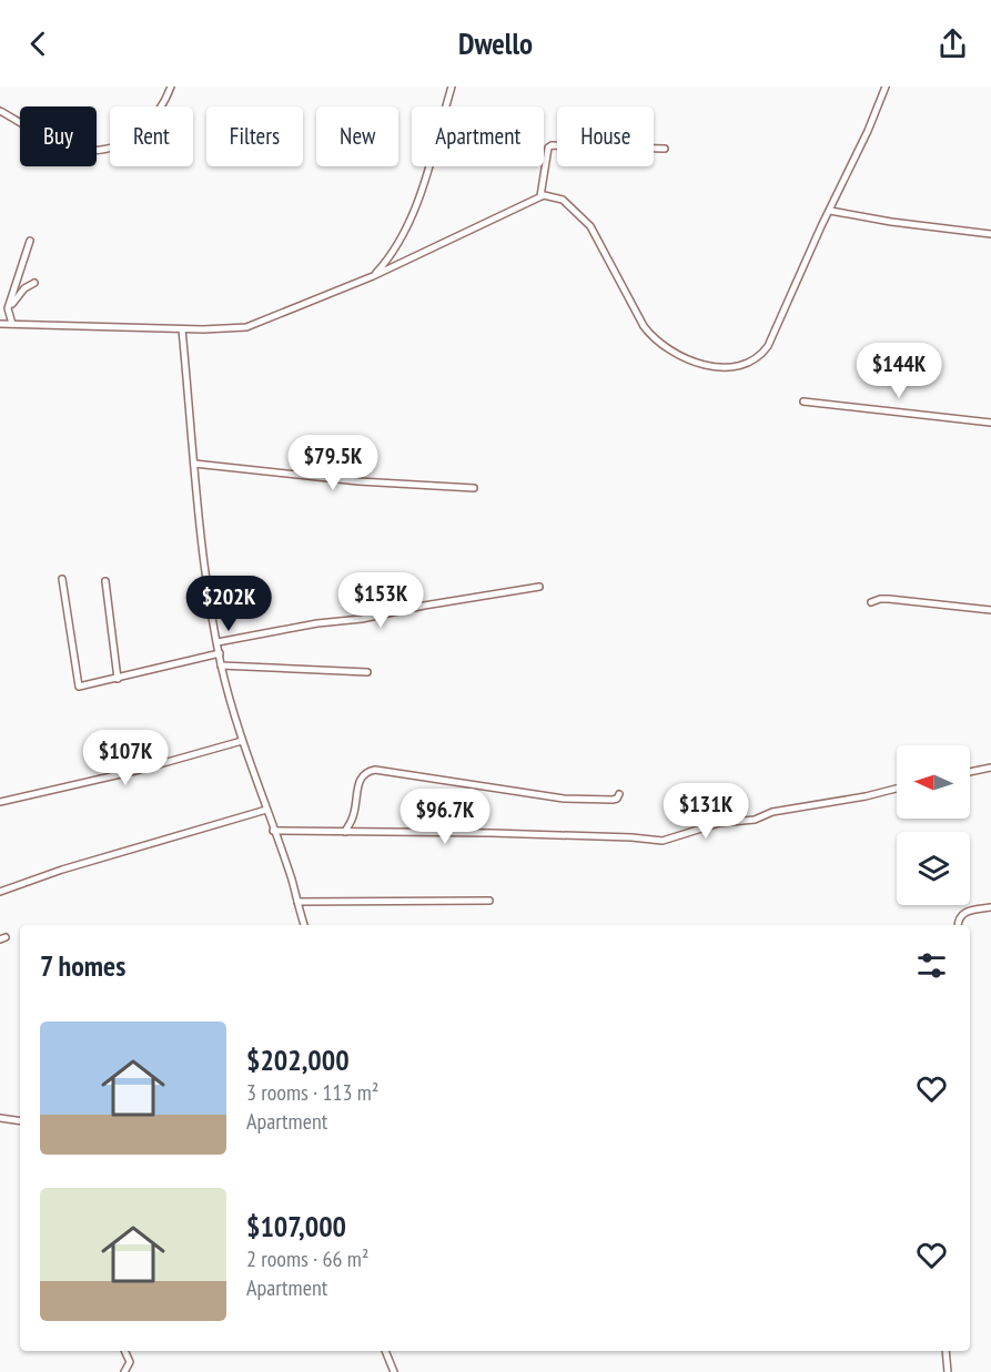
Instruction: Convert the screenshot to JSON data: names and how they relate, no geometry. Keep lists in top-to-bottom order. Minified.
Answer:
{"north":"left","page":{"header":"Dwello","chip":["Buy","Rent","Filters","New","Apartment","House"],"price":["$144K","$79.5K","$153K","$202K","$107K","$131K","$96.7K"],"heading":"7 homes","list":[{"name":"$202,000","note":"3 rooms · 113 m² · Apartment"},{"name":"$107,000","note":"2 rooms · 66 m² · Apartment"}]}}
